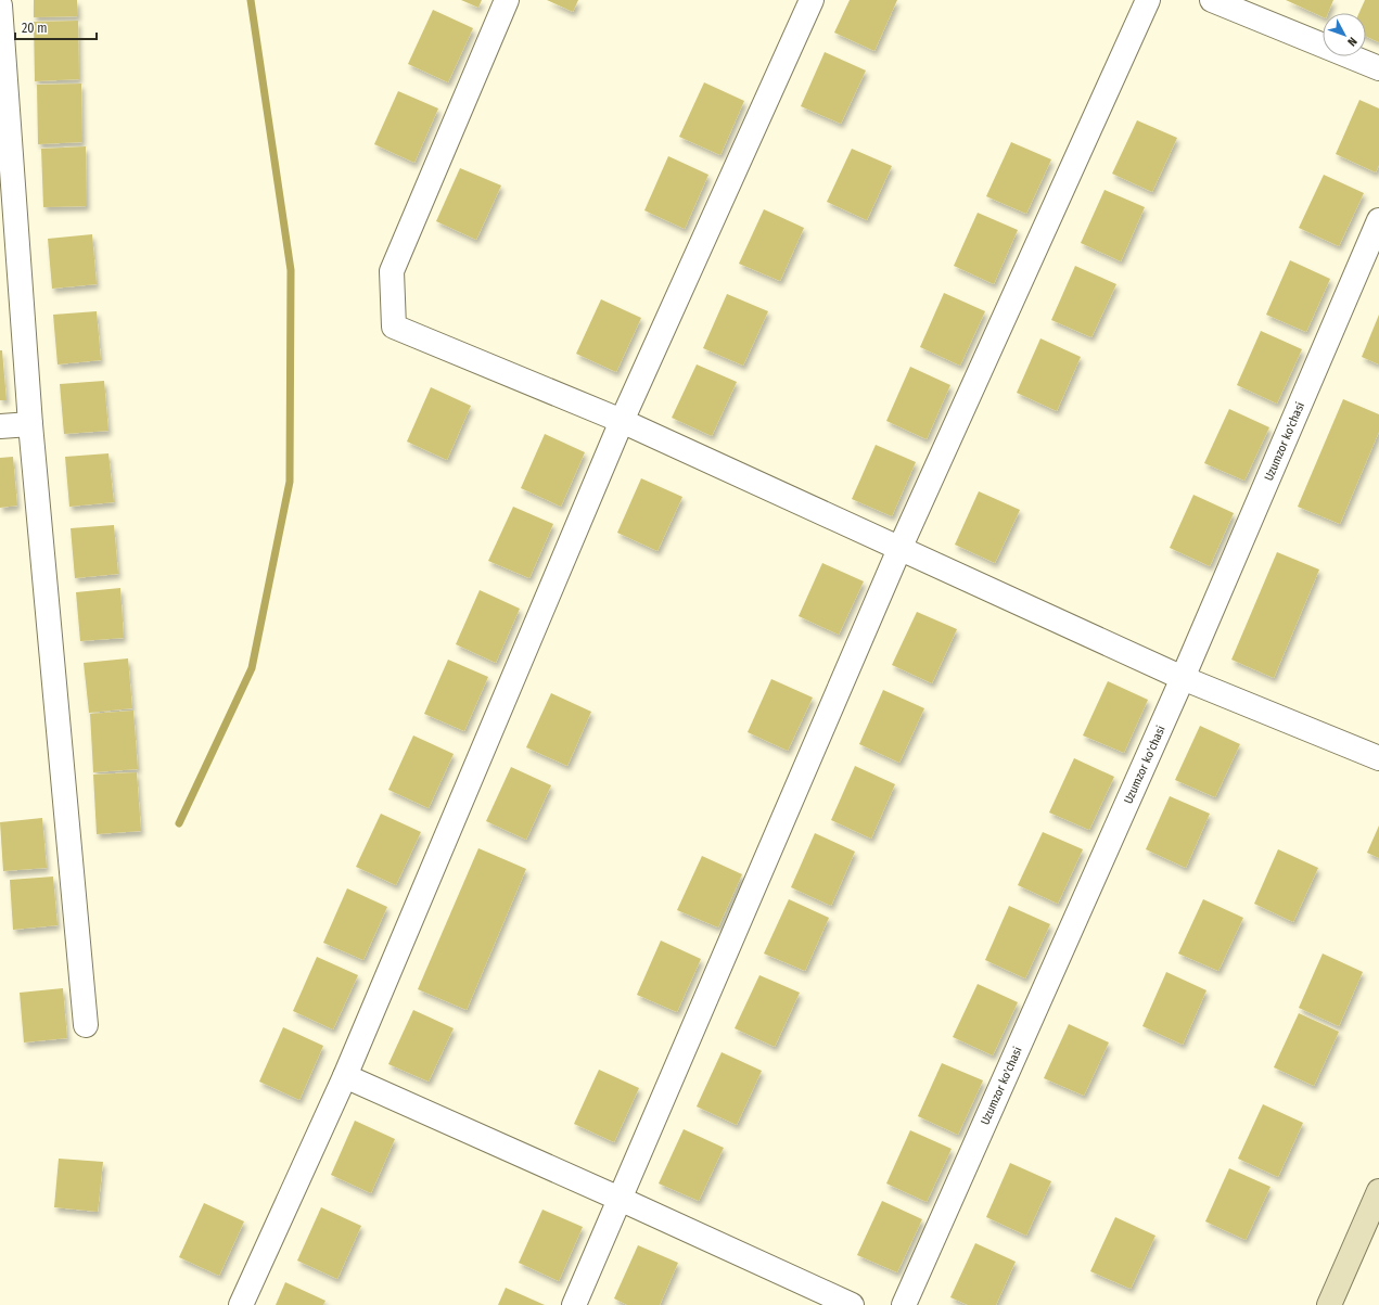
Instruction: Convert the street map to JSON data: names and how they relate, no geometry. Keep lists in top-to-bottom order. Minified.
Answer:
{"streets":{"street":["Uzumzor ko'chasi"]},"scale_bar":"20 m","north":"bottom right"}
